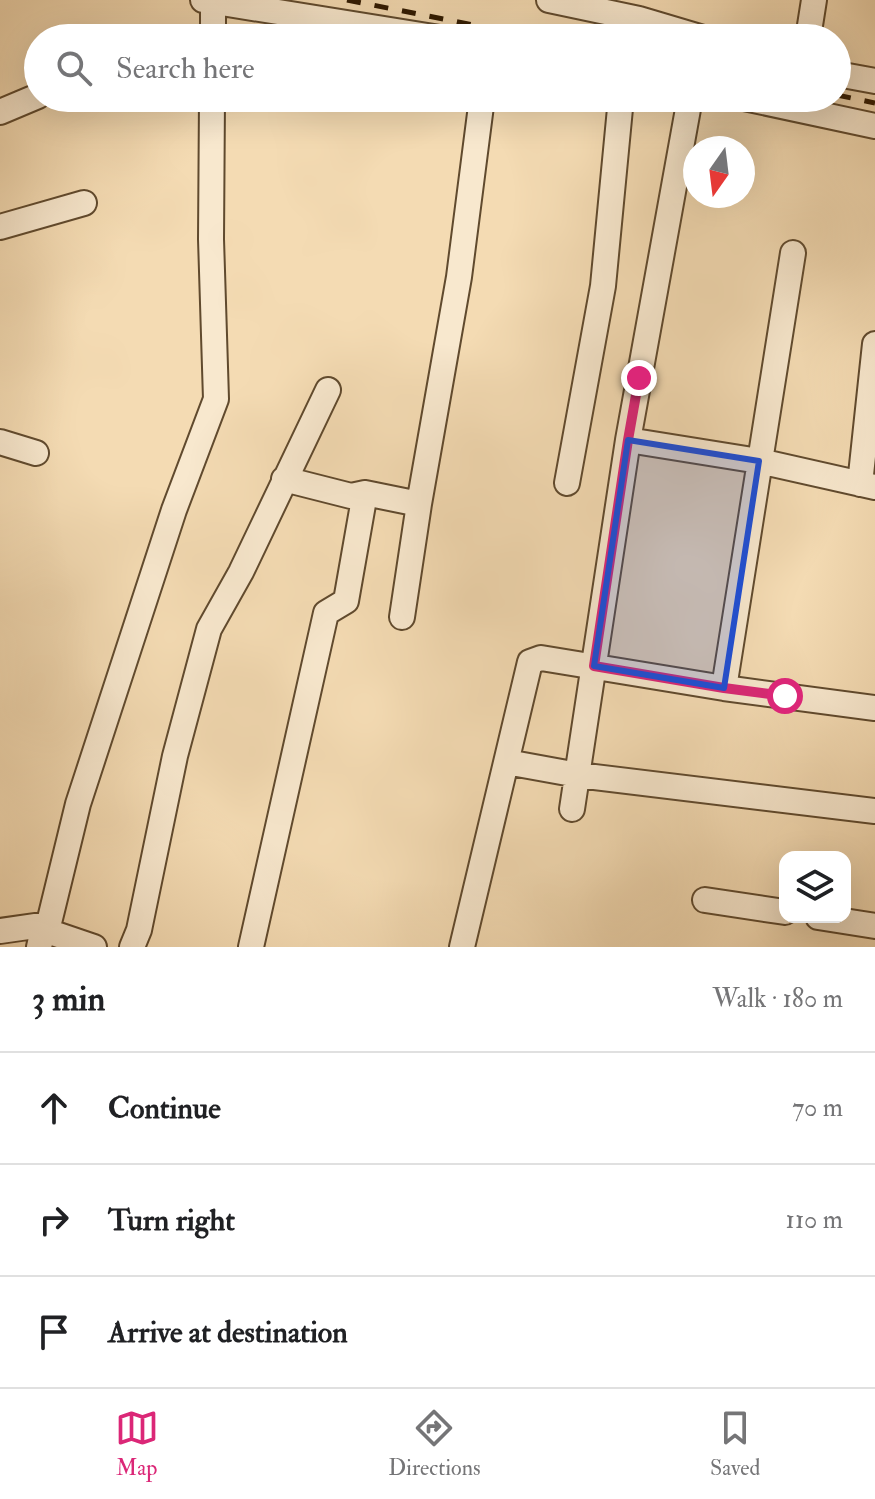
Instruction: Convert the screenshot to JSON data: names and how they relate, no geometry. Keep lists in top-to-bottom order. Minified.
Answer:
{"north":"bottom","page":{"search":"Search here","heading":["3 min","Walk · 180 m"],"list":[["Continue","70 m"],["Turn right","110 m"],"Arrive at destination"],"nav":["Map","Directions","Saved"]}}
